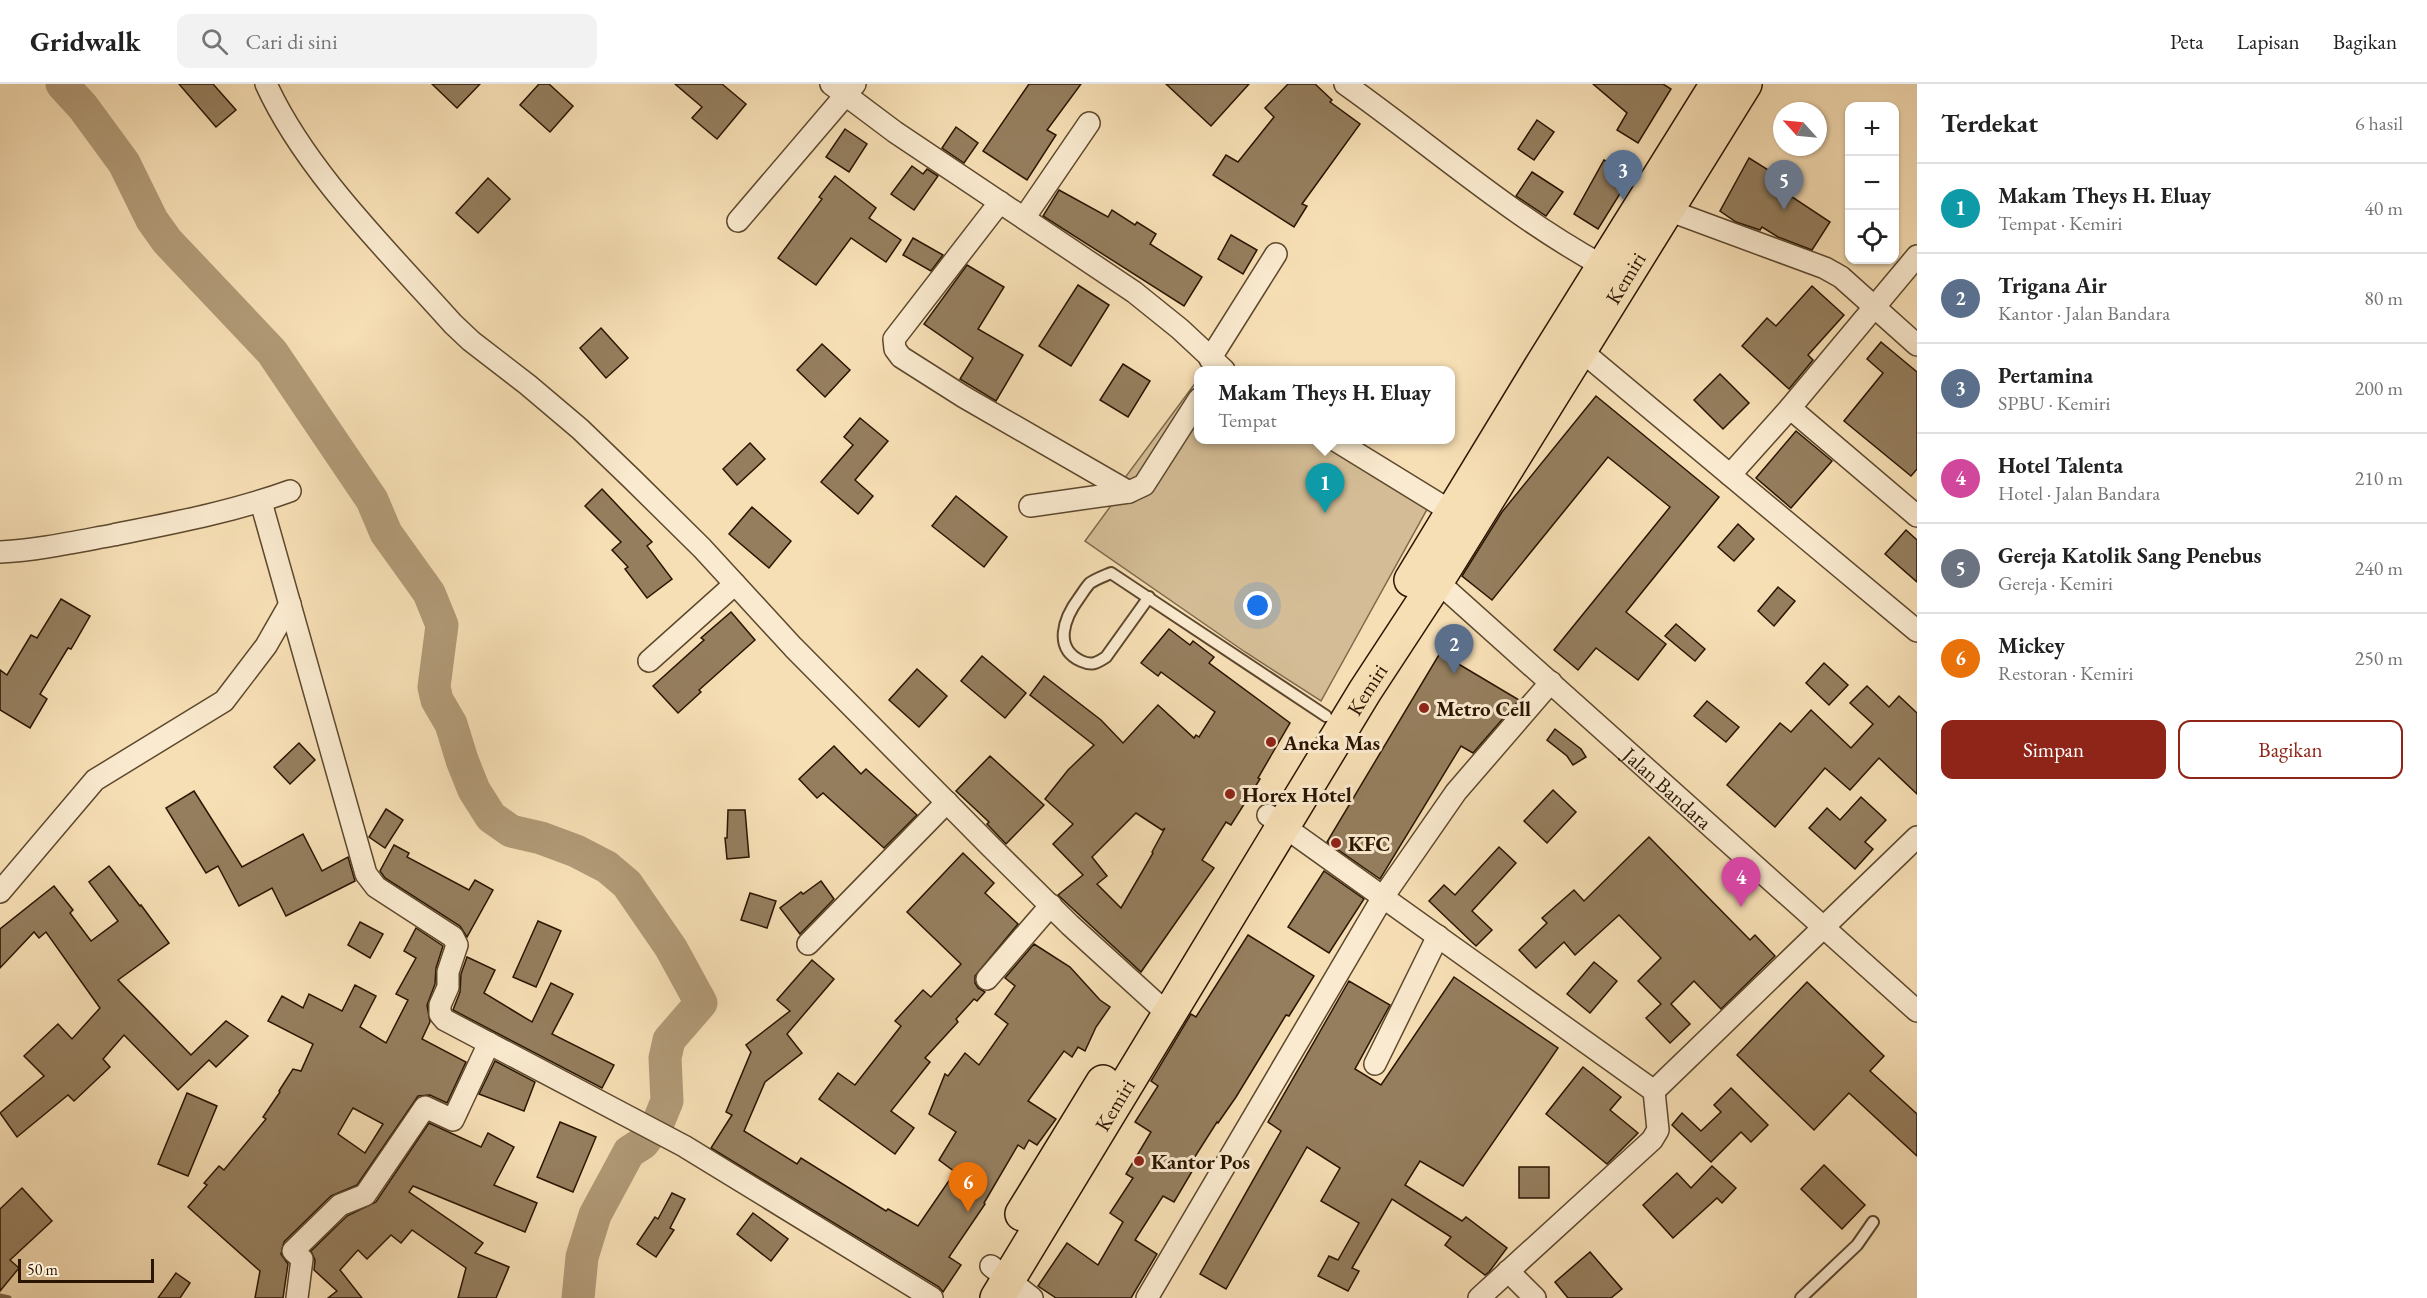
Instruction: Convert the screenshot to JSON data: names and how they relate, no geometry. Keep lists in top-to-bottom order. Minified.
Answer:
{"streets":{"highway":["Kemiri"],"street":["Jalan Bandara"]},"crossings":[["Kemiri","Jalan Bandara"]],"places":["Metro Cell","Aneka Mas","Horex Hotel","KFC","Kantor Pos"],"scale_bar":"50 m","north":"top left","page":{"header":"Gridwalk","search":"Cari di sini","nav":["Peta","Lapisan","Bagikan"],"heading":["Terdekat","6 hasil"],"map_buttons":["+","−"],"pins":["3","5","1","2","4","6"],"list":[{"mark":"1","name":"Makam Theys H. Eluay","note":"Tempat · Kemiri","value":"40 m"},{"mark":"2","name":"Trigana Air","note":"Kantor · Jalan Bandara","value":"80 m"},{"mark":"3","name":"Pertamina","note":"SPBU · Kemiri","value":"200 m"},{"mark":"4","name":"Hotel Talenta","note":"Hotel · Jalan Bandara","value":"210 m"},{"mark":"5","name":"Gereja Katolik Sang Penebus","note":"Gereja · Kemiri","value":"240 m"},{"mark":"6","name":"Mickey","note":"Restoran · Kemiri","value":"250 m"}],"popup":["Makam Theys H. Eluay","Tempat"],"buttons":["Simpan","Bagikan"],"scale":"50 m"}}
